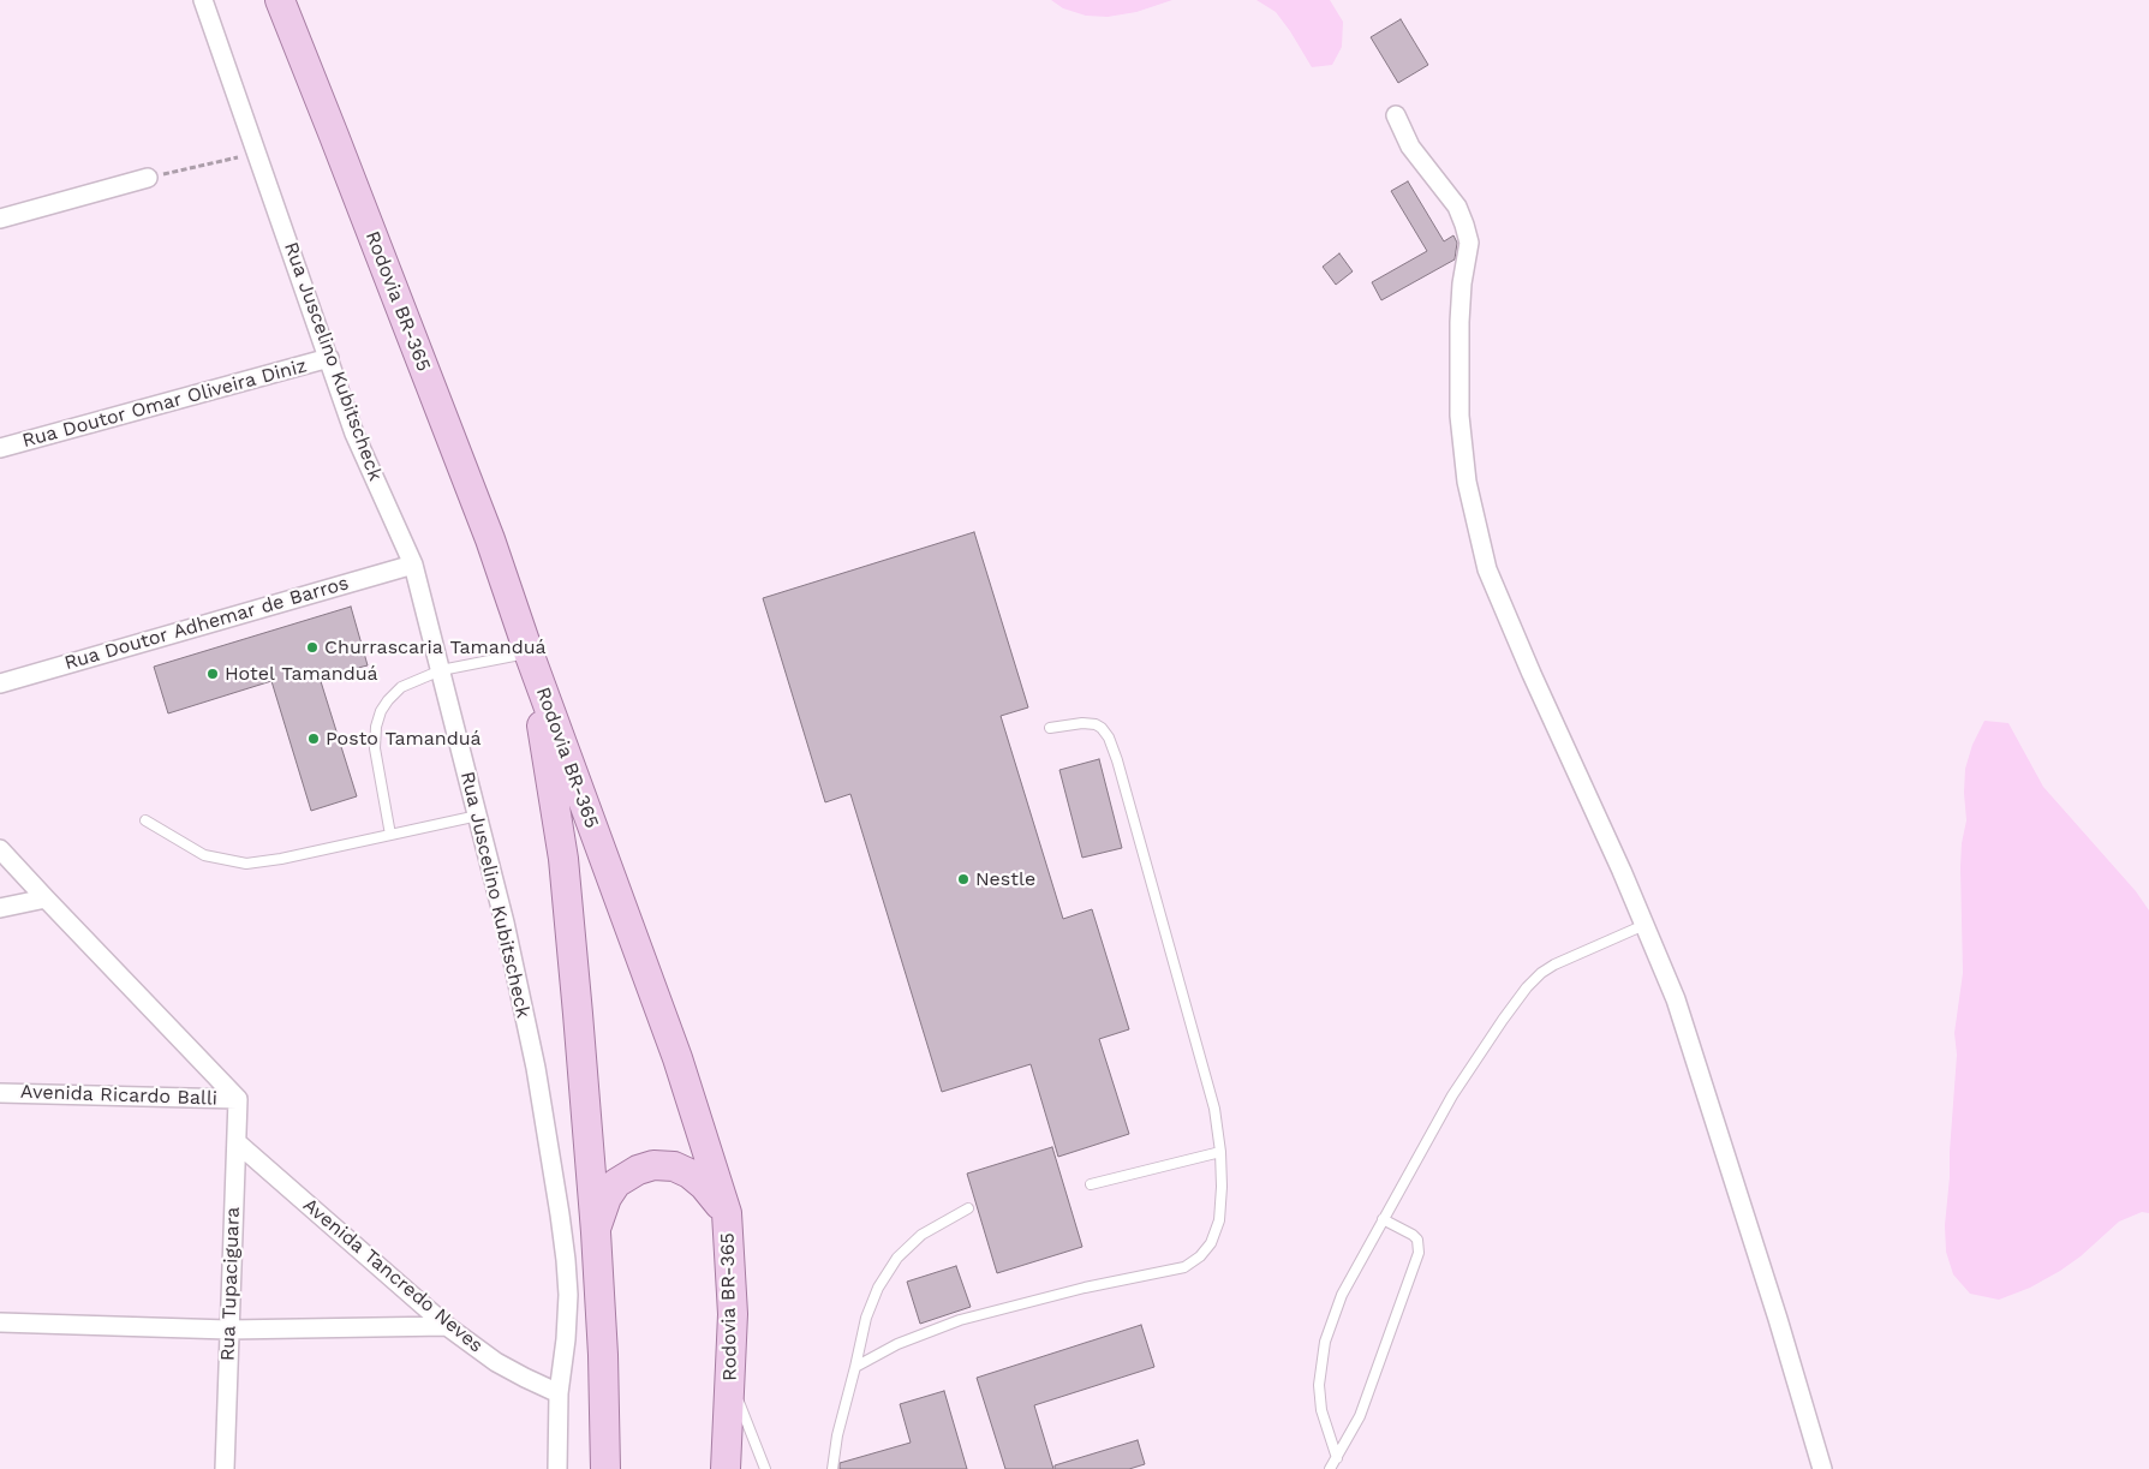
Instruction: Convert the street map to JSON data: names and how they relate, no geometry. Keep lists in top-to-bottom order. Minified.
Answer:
{"streets":{"main road":["Rodovia BR-365"],"street":["Rua Juscelino Kubitscheck","Rua Doutor Omar Oliveira Diniz","Rua Doutor Adhemar de Barros","Avenida Ricardo Balli","Avenida Tancredo Neves","Rua Tupaciguara"]},"crossings":[["Rua Juscelino Kubitscheck","Rua Doutor Omar Oliveira Diniz"],["Rua Juscelino Kubitscheck","Rua Doutor Adhemar de Barros"],["Rua Juscelino Kubitscheck","Avenida Tancredo Neves"],["Avenida Ricardo Balli","Rua Tupaciguara"],["Avenida Tancredo Neves","Rua Tupaciguara"]],"places":["Churrascaria Tamanduá","Hotel Tamanduá","Posto Tamanduá","Nestle"]}
